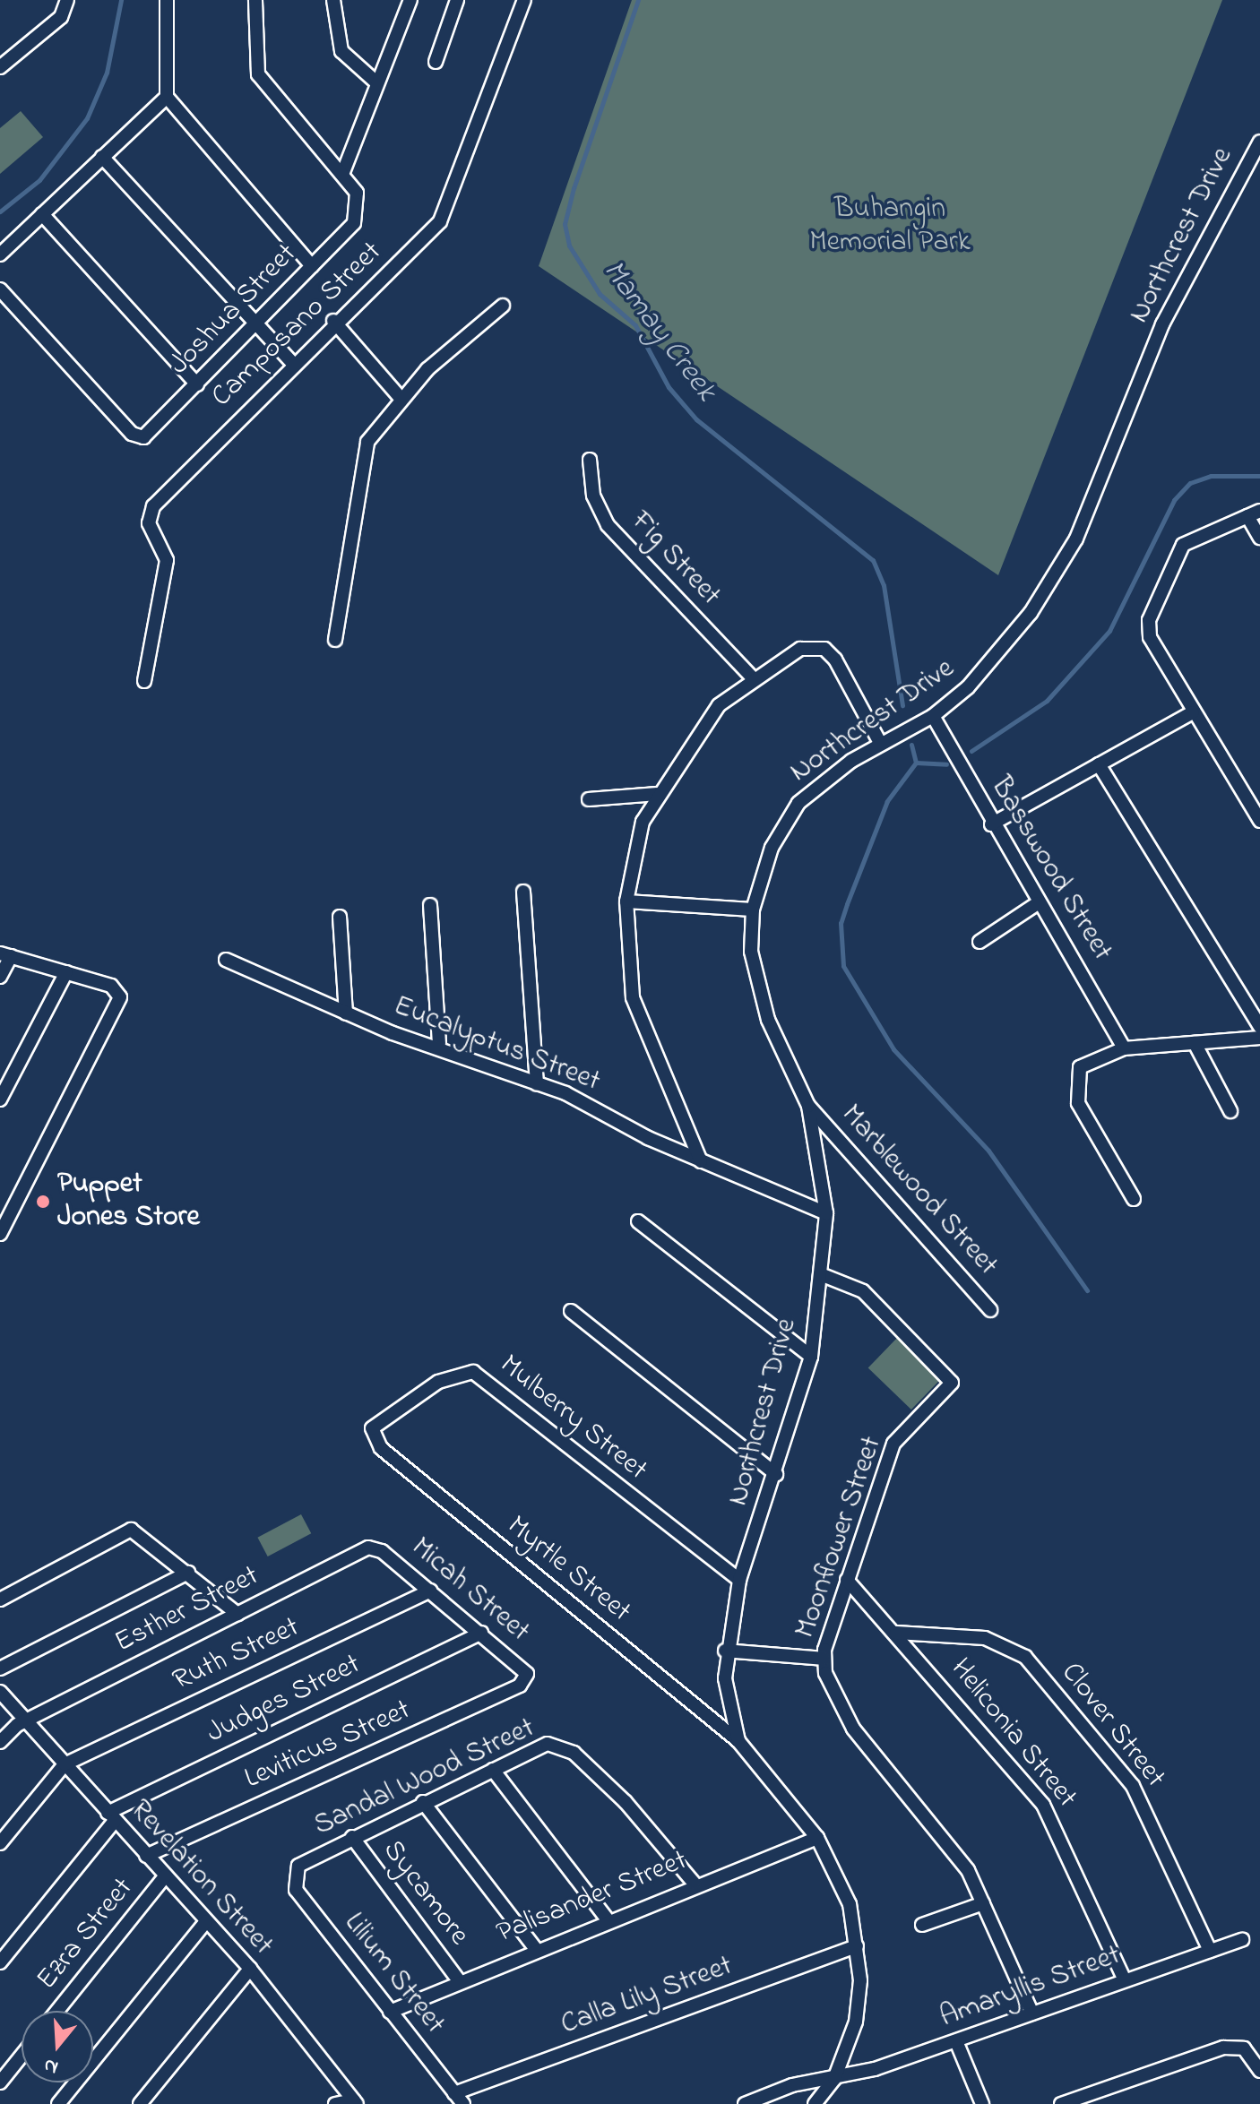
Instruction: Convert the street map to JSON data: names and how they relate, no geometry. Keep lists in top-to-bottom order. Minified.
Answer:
{"streets":{"street":["Northcrest Drive","Joshua Street","Camposano Street","Fig Street","Basswood Street","Eucalyptus Street","Marblewood Street","Mulberry Street","Moonflower Street","Myrtle Street","Micah Street","Esther Street","Ruth Street","Judges Street","Clover Street","Heliconia Street","Leviticus Street","Sandal Wood Street","Revelation Street","Sycamore","Palisander Street","Ezra Street","Lilium Street","Amaryllis Street","Calla Lily Street"]},"crossings":[["Northcrest Drive","Basswood Street"],["Northcrest Drive","Eucalyptus Street"],["Northcrest Drive","Marblewood Street"],["Northcrest Drive","Mulberry Street"],["Northcrest Drive","Moonflower Street"],["Northcrest Drive","Myrtle Street"],["Mulberry Street","Myrtle Street"],["Moonflower Street","Heliconia Street"],["Moonflower Street","Amaryllis Street"],["Micah Street","Esther Street"],["Micah Street","Ruth Street"],["Micah Street","Judges Street"],["Micah Street","Leviticus Street"],["Esther Street","Revelation Street"],["Ruth Street","Revelation Street"],["Judges Street","Revelation Street"],["Clover Street","Heliconia Street"],["Clover Street","Amaryllis Street"],["Heliconia Street","Amaryllis Street"],["Leviticus Street","Revelation Street"],["Sandal Wood Street","Sycamore"],["Sandal Wood Street","Palisander Street"],["Sandal Wood Street","Lilium Street"],["Revelation Street","Ezra Street"],["Sycamore","Palisander Street"],["Palisander Street","Lilium Street"],["Lilium Street","Calla Lily Street"]],"water":["Mamay Creek"],"parks":["Buhangin Memorial Park"],"places":["Puppet Jones Store"],"north":"bottom"}
